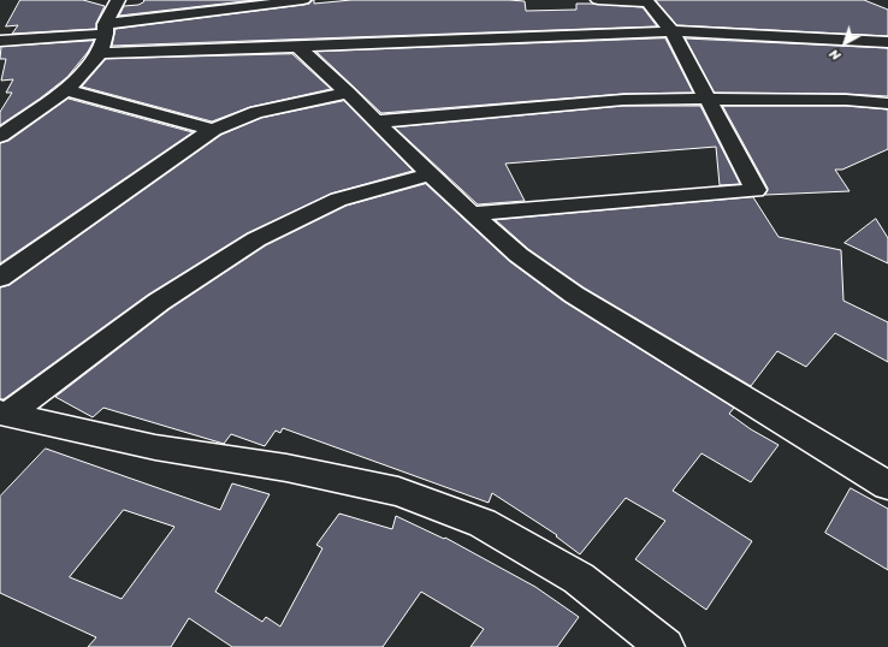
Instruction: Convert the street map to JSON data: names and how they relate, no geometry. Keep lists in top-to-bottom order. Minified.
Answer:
{"north":"bottom left"}
